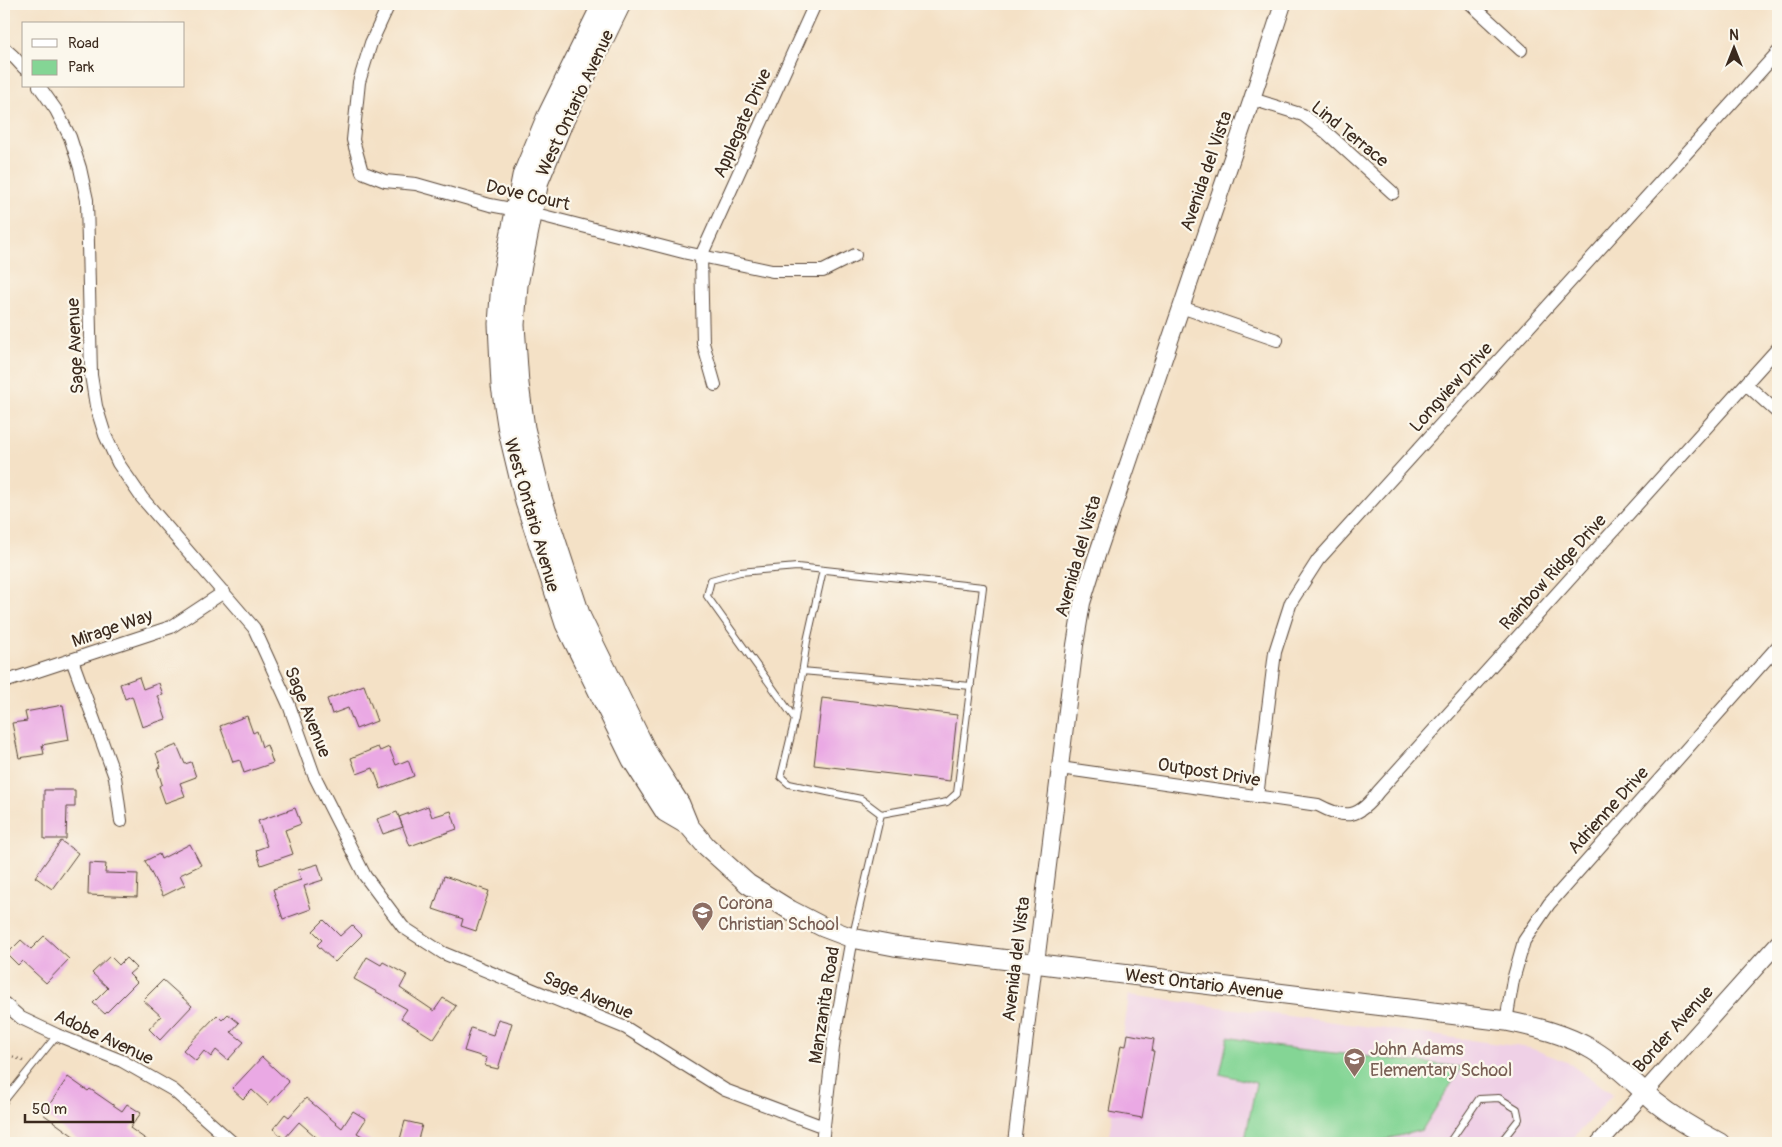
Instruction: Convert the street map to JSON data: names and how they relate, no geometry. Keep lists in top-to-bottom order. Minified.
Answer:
{"streets":{"main road":["West Ontario Avenue"],"street":["Applegate Drive","Lind Terrace","Avenida del Vista","Dove Court","Sage Avenue","Longview Drive","Rainbow Ridge Drive","Mirage Way","Outpost Drive","Adrienne Drive","Manzanita Road","Border Avenue","Adobe Avenue"]},"crossings":[["West Ontario Avenue","Avenida del Vista"],["West Ontario Avenue","Dove Court"],["West Ontario Avenue","Adrienne Drive"],["West Ontario Avenue","Manzanita Road"],["West Ontario Avenue","Border Avenue"],["Applegate Drive","Dove Court"],["Lind Terrace","Avenida del Vista"],["Avenida del Vista","Outpost Drive"],["Sage Avenue","Mirage Way"],["Sage Avenue","Manzanita Road"],["Longview Drive","Outpost Drive"],["Rainbow Ridge Drive","Outpost Drive"]],"places":{"school or university":["Corona Christian School","John Adams Elementary School"]},"legend":["Road","Park"],"scale_bar":"50 m","north":"top"}
